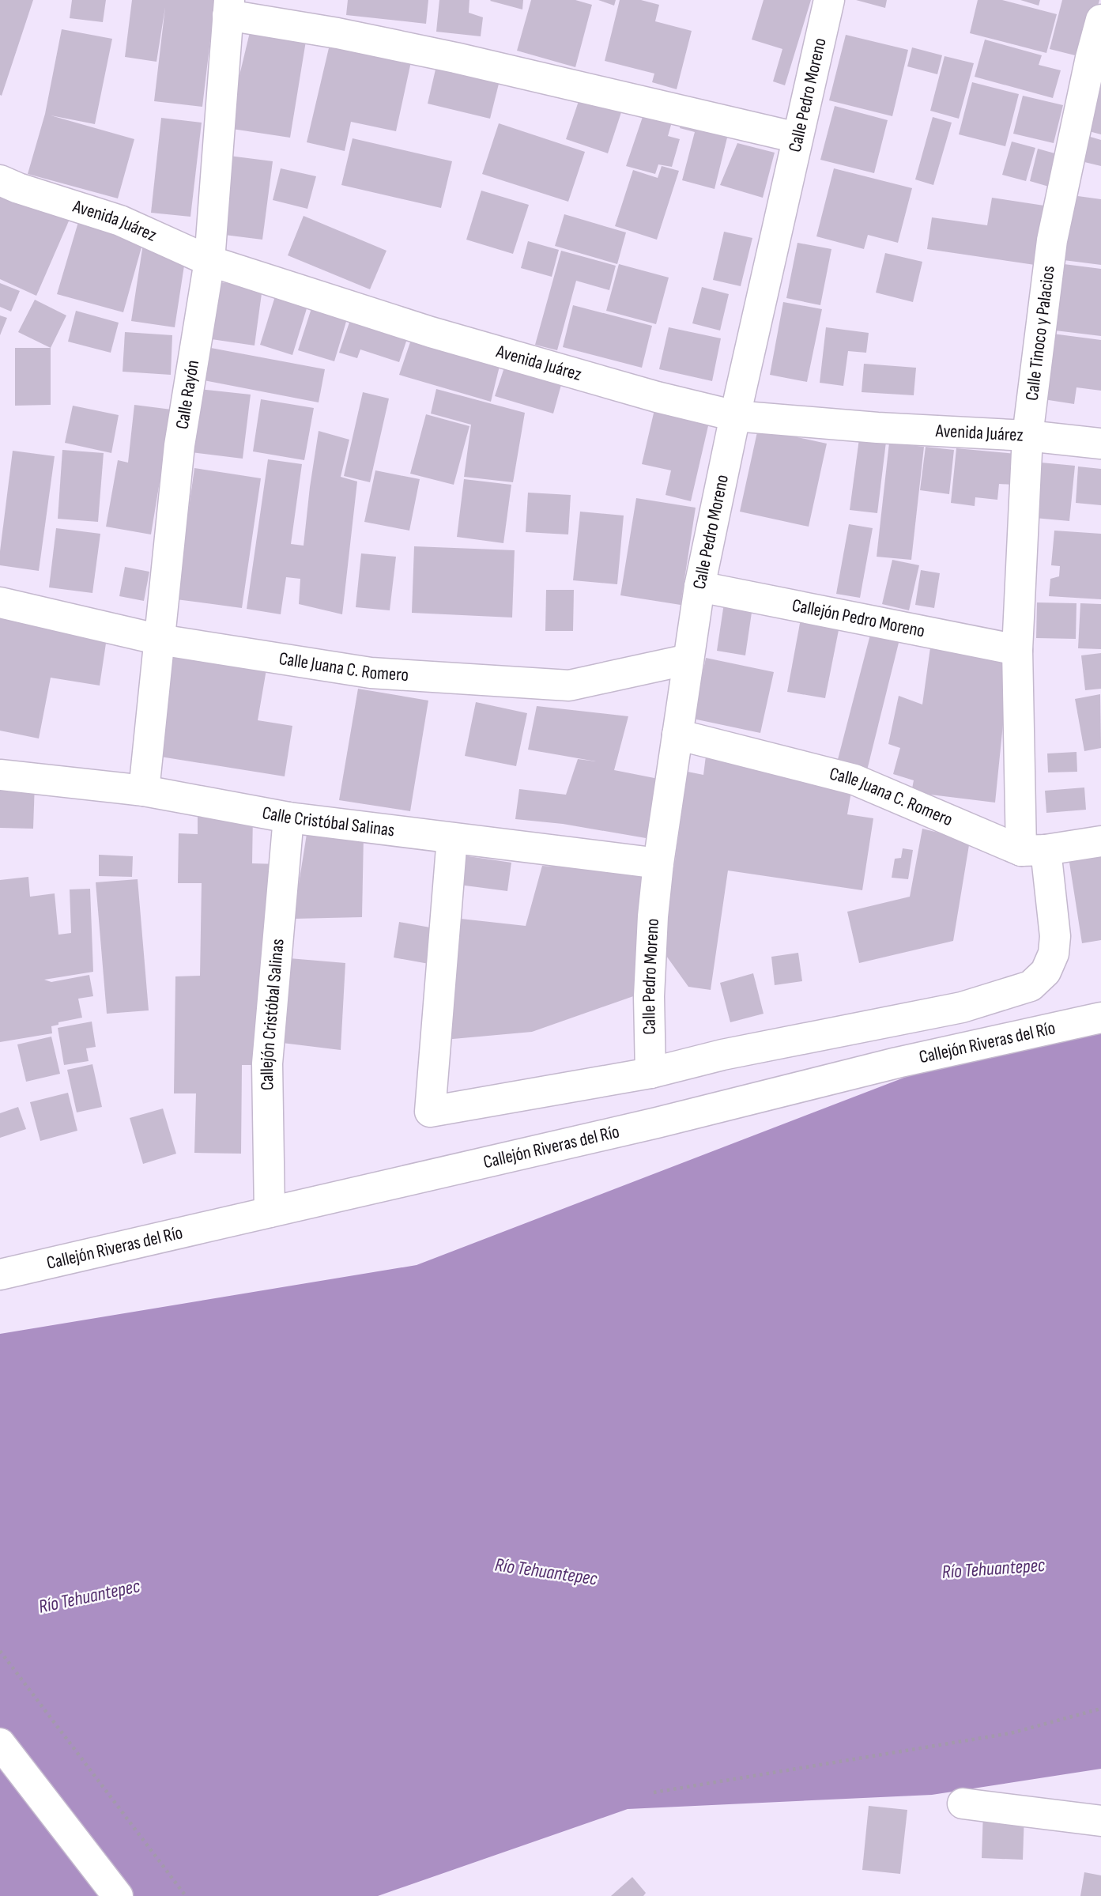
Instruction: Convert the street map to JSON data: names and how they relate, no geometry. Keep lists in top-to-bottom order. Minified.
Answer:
{"streets":{"street":["Calle Pedro Moreno","Avenida Juárez","Calle Tinoco y Palacios","Calle Rayón","Callejón Pedro Moreno","Calle Juana C. Romero","Calle Cristóbal Salinas","Callejón Cristóbal Salinas","Callejón Riveras del Río"]},"crossings":[["Calle Pedro Moreno","Avenida Juárez"],["Calle Pedro Moreno","Calle Tinoco y Palacios"],["Calle Pedro Moreno","Callejón Pedro Moreno"],["Calle Pedro Moreno","Calle Juana C. Romero"],["Calle Pedro Moreno","Calle Cristóbal Salinas"],["Avenida Juárez","Calle Tinoco y Palacios"],["Avenida Juárez","Calle Rayón"],["Calle Tinoco y Palacios","Callejón Pedro Moreno"],["Calle Tinoco y Palacios","Calle Juana C. Romero"],["Calle Tinoco y Palacios","Calle Cristóbal Salinas"],["Calle Rayón","Calle Juana C. Romero"],["Calle Rayón","Calle Cristóbal Salinas"],["Calle Cristóbal Salinas","Callejón Cristóbal Salinas"],["Callejón Cristóbal Salinas","Callejón Riveras del Río"]],"water":["Río Tehuantepec"]}
